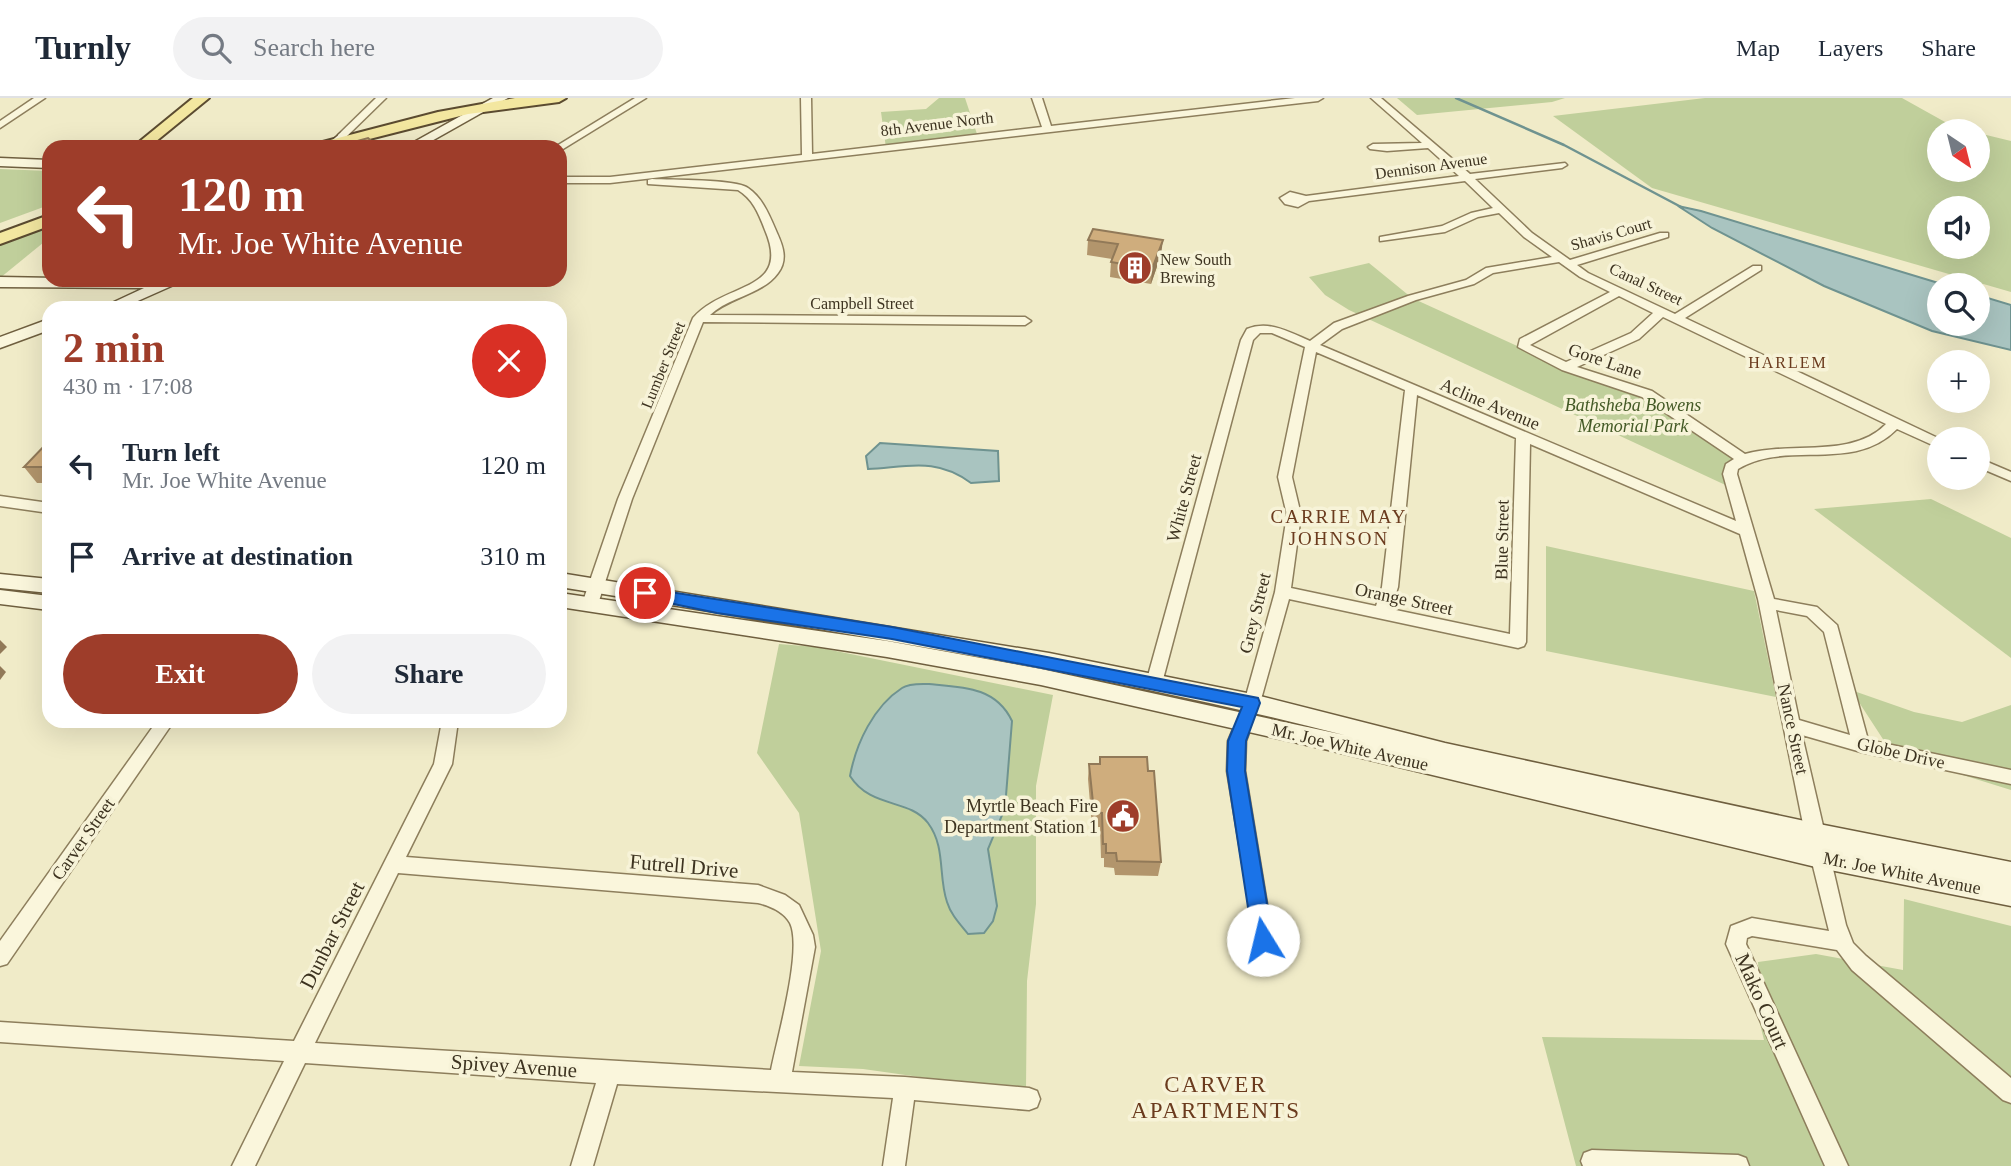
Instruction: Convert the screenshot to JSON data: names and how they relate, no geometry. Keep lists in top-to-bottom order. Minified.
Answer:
{"streets":{"main road":["Mr. Joe White Avenue"],"street":["8th Avenue North","Dennison Avenue","Shavis Court","Canal Street","Campbell Street","Gore Lane","Lumber Street","Acline Avenue","White Street","Blue Street","Orange Street","Grey Street","Nance Street","Globe Drive","Carver Street","Futrell Drive","Dunbar Street","Mako Court","Spivey Avenue"]},"crossings":[["8th Avenue North","Lumber Street"],["Dennison Avenue","Canal Street"],["Shavis Court","Canal Street"],["Shavis Court","Acline Avenue"],["Shavis Court","Grey Street"],["Canal Street","Gore Lane"],["Campbell Street","Lumber Street"],["Gore Lane","Nance Street"],["Lumber Street","Mr. Joe White Avenue"],["Acline Avenue","White Street"],["Acline Avenue","Blue Street"],["Acline Avenue","Grey Street"],["Acline Avenue","Nance Street"],["White Street","Mr. Joe White Avenue"],["Blue Street","Orange Street"],["Orange Street","Grey Street"],["Grey Street","Mr. Joe White Avenue"],["Nance Street","Mr. Joe White Avenue"],["Nance Street","Globe Drive"],["Nance Street","Mako Court"],["Futrell Drive","Dunbar Street"],["Futrell Drive","Spivey Avenue"],["Dunbar Street","Spivey Avenue"]],"districts":["HARLEM","CARRIE MAY JOHNSON","CARVER APARTMENTS"],"parks":["Bathsheba Bowens Memorial Park"],"places":{"building":["New South Brewing"],"public building":["Myrtle Beach Fire Department Station 1"]},"north":"bottom right","page":{"header":"Turnly","search":"Search here","nav":["Map","Layers","Share"],"map_buttons":["+","−"],"turn":["120 m","Mr. Joe White Avenue"],"heading":["2 min","430 m · 17:08"],"list":[{"name":"Turn left","note":"Mr. Joe White Avenue","value":"120 m"},{"name":"Arrive at destination","value":"310 m"}],"buttons":["Exit","Share"]}}
